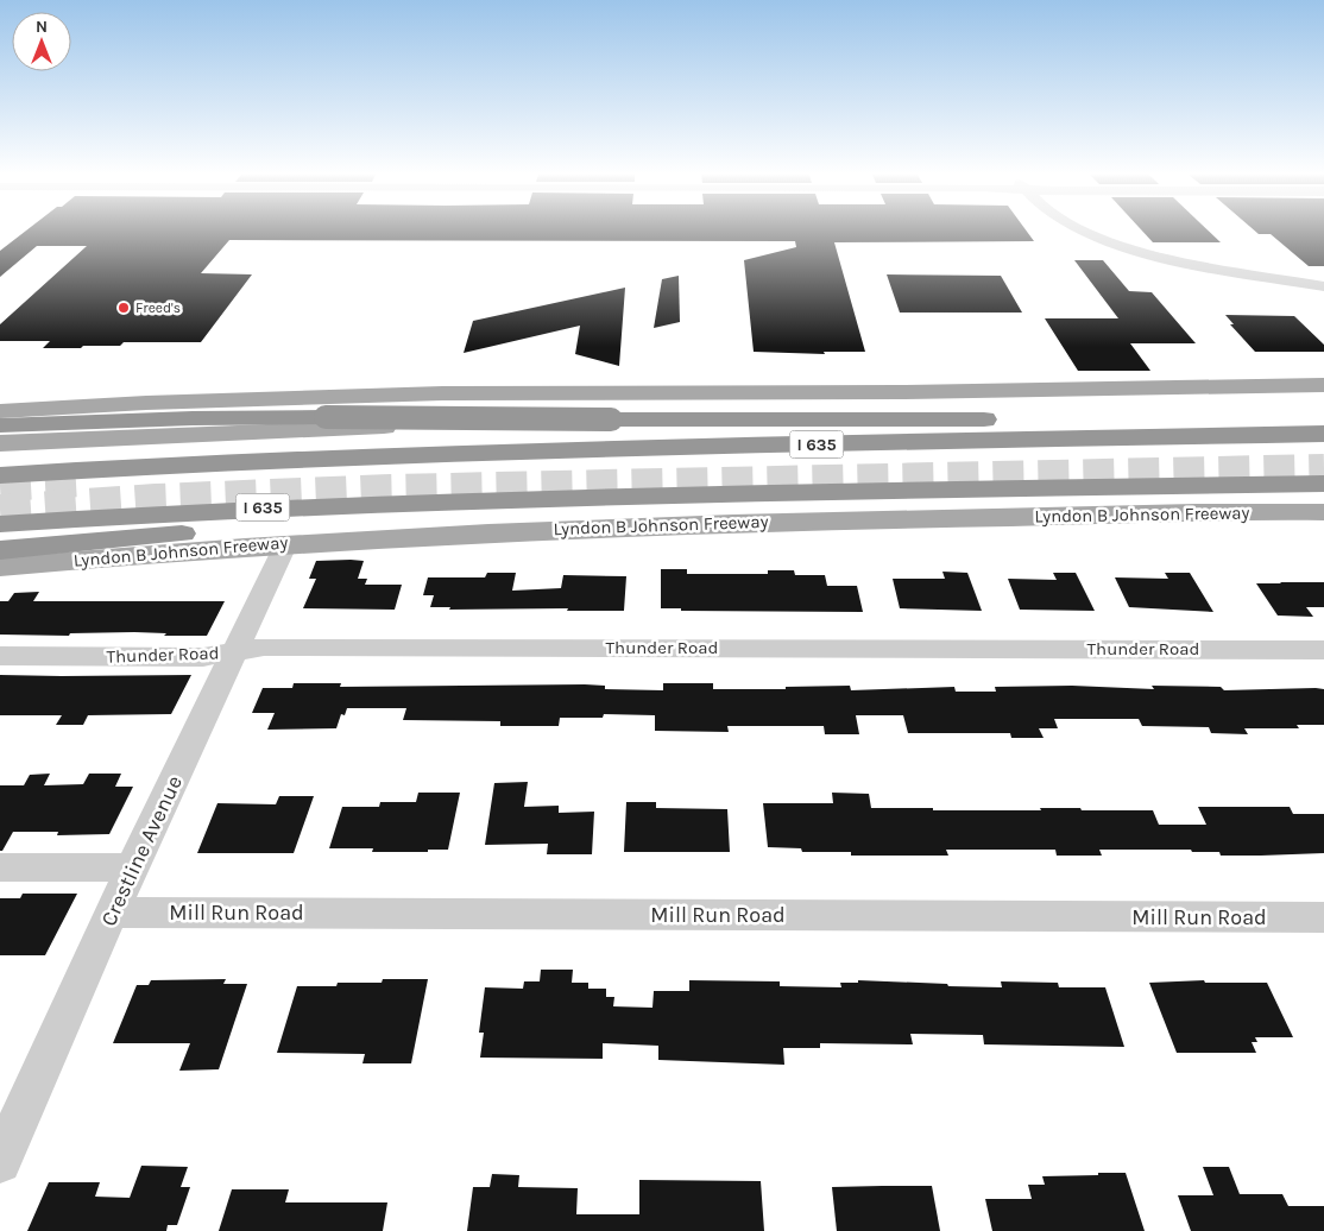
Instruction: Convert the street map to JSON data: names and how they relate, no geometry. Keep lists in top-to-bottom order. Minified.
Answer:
{"streets":{"highway":["I 635","Lyndon B Johnson Freeway"],"street":["Thunder Road","Crestline Avenue","Mill Run Road"]},"crossings":[["Lyndon B Johnson Freeway","Crestline Avenue"],["Thunder Road","Crestline Avenue"],["Crestline Avenue","Mill Run Road"]],"places":["Freed's"],"north":"top"}
